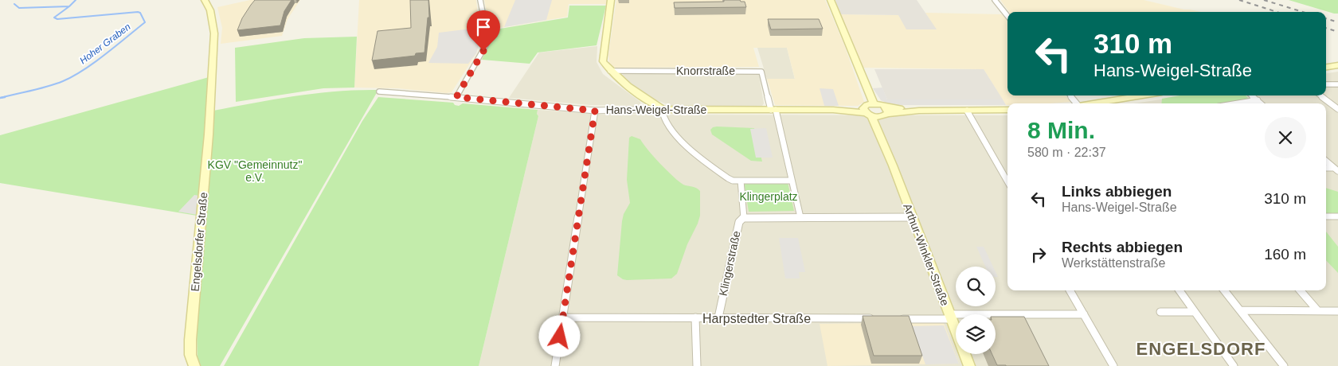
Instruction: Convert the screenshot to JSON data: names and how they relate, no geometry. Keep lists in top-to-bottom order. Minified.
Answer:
{"streets":{"street":["Knorrstraße","Hans-Weigel-Straße","Engelsdorfer Straße","Arthur-Winkler-Straße","Klingerstraße","Harpstedter Straße"]},"crossings":[["Knorrstraße","Hans-Weigel-Straße"],["Hans-Weigel-Straße","Arthur-Winkler-Straße"],["Klingerstraße","Harpstedter Straße"]],"districts":["ENGELSDORF"],"water":["Hoher Graben"],"parks":["KGV \"Gemeinnutz\" e.V.","Klingerplatz"],"page":{"turn":["310 m","Hans-Weigel-Straße"],"heading":["8 Min.","580 m · 22:37"],"list":[{"name":"Links abbiegen","note":"Hans-Weigel-Straße","value":"310 m"},{"name":"Rechts abbiegen","note":"Werkstättenstraße","value":"160 m"}]}}
